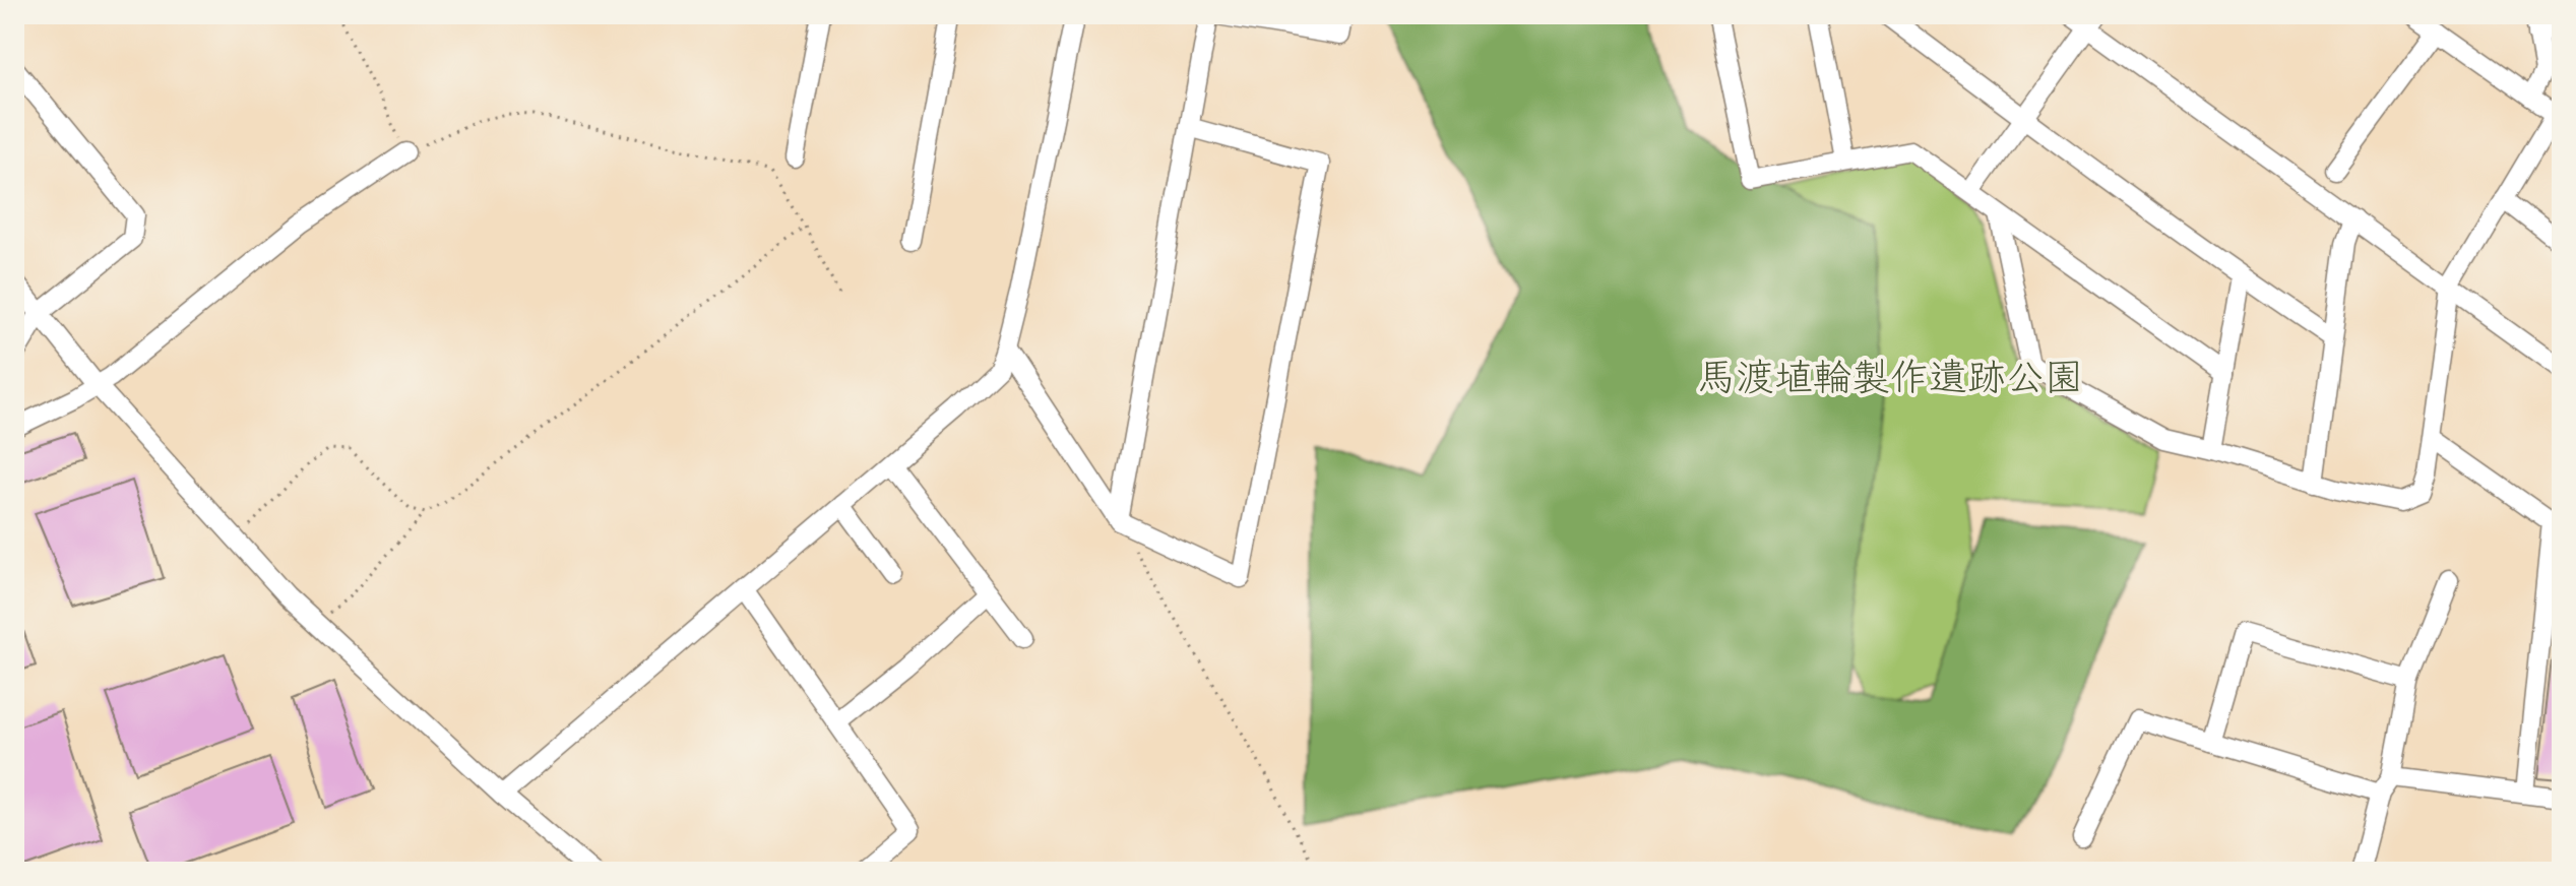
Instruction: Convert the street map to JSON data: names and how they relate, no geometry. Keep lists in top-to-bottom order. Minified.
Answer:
{"parks":["馬渡埴輪製作遺跡公園"]}
